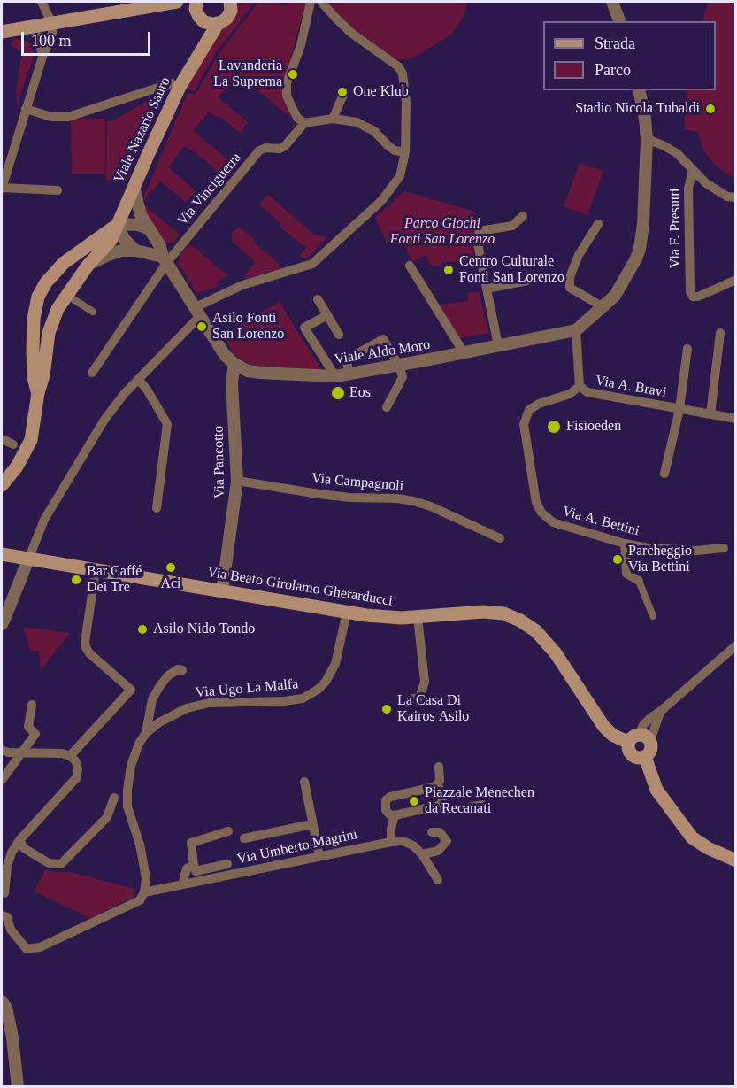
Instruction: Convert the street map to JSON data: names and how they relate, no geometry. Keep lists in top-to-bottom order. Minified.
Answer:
{"streets":{"main road":["Viale Nazario Sauro","Via Beato Girolamo Gherarducci"],"street":["Via Vinciguerra","Via F. Presutti","Viale Aldo Moro","Via A. Bravi","Via Pancotto","Via Campagnoli","Via A. Bettini","Via Ugo La Malfa","Via Umberto Magrini"]},"crossings":[["Viale Nazario Sauro","Viale Aldo Moro"],["Via Vinciguerra","Viale Aldo Moro"],["Viale Aldo Moro","Via A. Bravi"],["Viale Aldo Moro","Via Pancotto"],["Via A. Bravi","Via A. Bettini"],["Via Pancotto","Via Campagnoli"],["Via Pancotto","Via Beato Girolamo Gherarducci"],["Via Beato Girolamo Gherarducci","Via Ugo La Malfa"],["Via Ugo La Malfa","Via Umberto Magrini"]],"parks":["Parco Giochi Fonti San Lorenzo"],"places":["Lavanderia La Suprema","One Klub","Stadio Nicola Tubaldi","Centro Culturale Fonti San Lorenzo","Asilo Fonti San Lorenzo","Eos","Fisioeden","Parcheggio Via Bettini","Aci","Bar Caffé Dei Tre","Asilo Nido Tondo","La Casa Di Kairos Asilo","Piazzale Menechen da Recanati"],"legend":["Strada","Parco"],"scale_bar":"100 m"}
